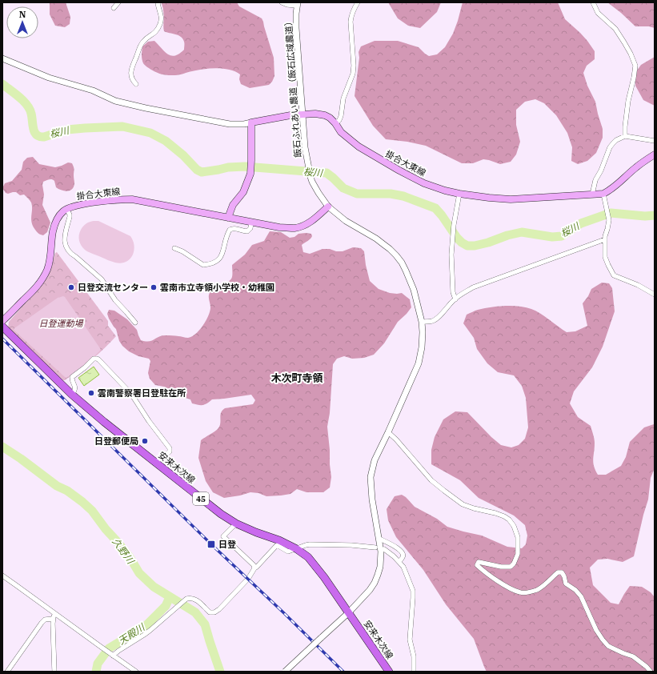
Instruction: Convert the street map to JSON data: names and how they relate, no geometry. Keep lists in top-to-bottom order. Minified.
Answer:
{"streets":{"main road":["掛合大東線","安来木次線","45"],"street":["飯石ふれあい農道（飯石広域農道）"]},"crossings":[["飯石ふれあい農道（飯石広域農道）","掛合大東線"],["飯石ふれあい農道（飯石広域農道）","安来木次線"]],"districts":["木次町寺領"],"water":["桜川","久野川","天殿川"],"parks":["日登運動場"],"places":{"other":["日登交流センター","雲南市立寺領小学校・幼稚園","雲南警察署日登駐在所","日登郵便局"],"transit":["日登"]},"north":"top"}
